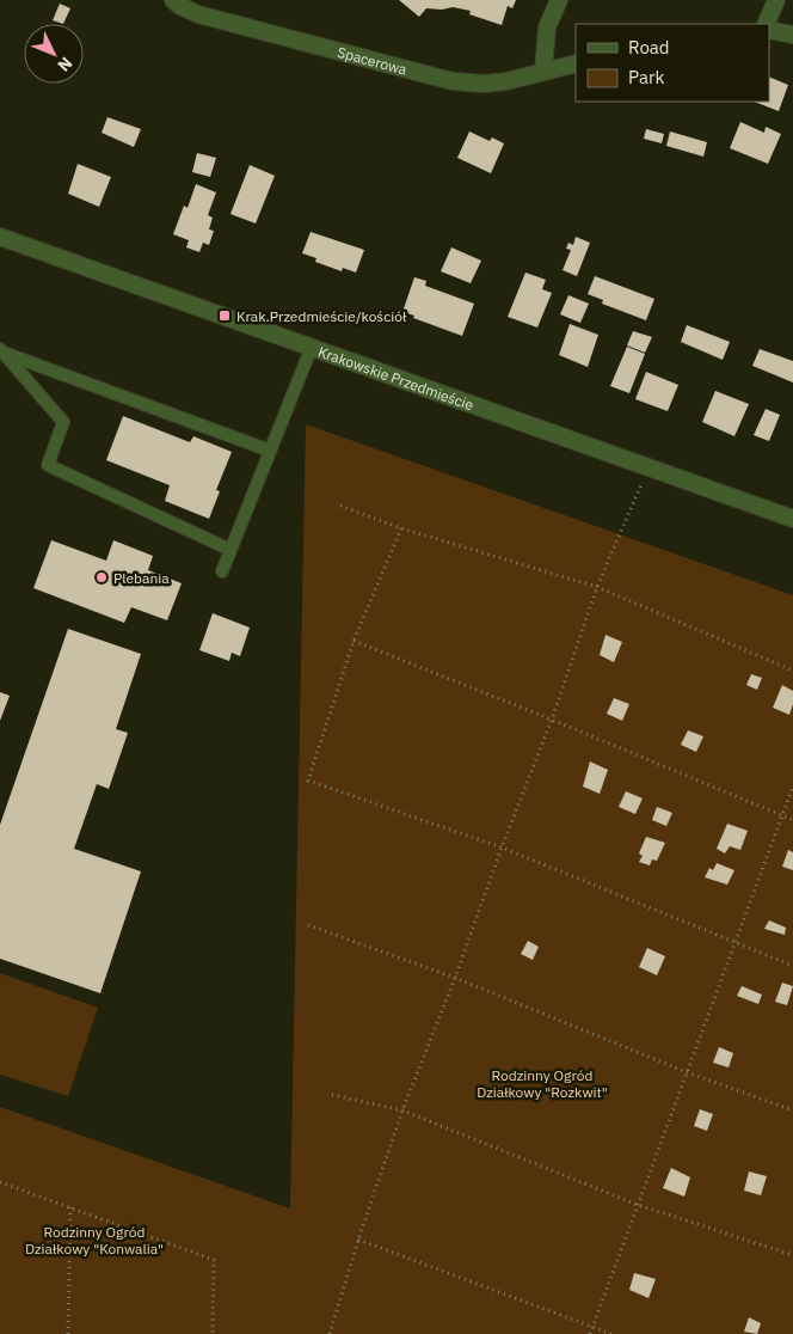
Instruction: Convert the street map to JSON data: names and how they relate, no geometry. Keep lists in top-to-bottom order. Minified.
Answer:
{"streets":{"street":["Spacerowa","Krakowskie Przedmieście"]},"parks":["Rodzinny Ogród Działkowy \"Rozkwit\"","Rodzinny Ogród Działkowy \"Konwalia\""],"places":{"transit":["Krak.Przedmieście/kościół"],"other":["Plebania"]},"legend":["Road","Park"],"north":"bottom right"}
